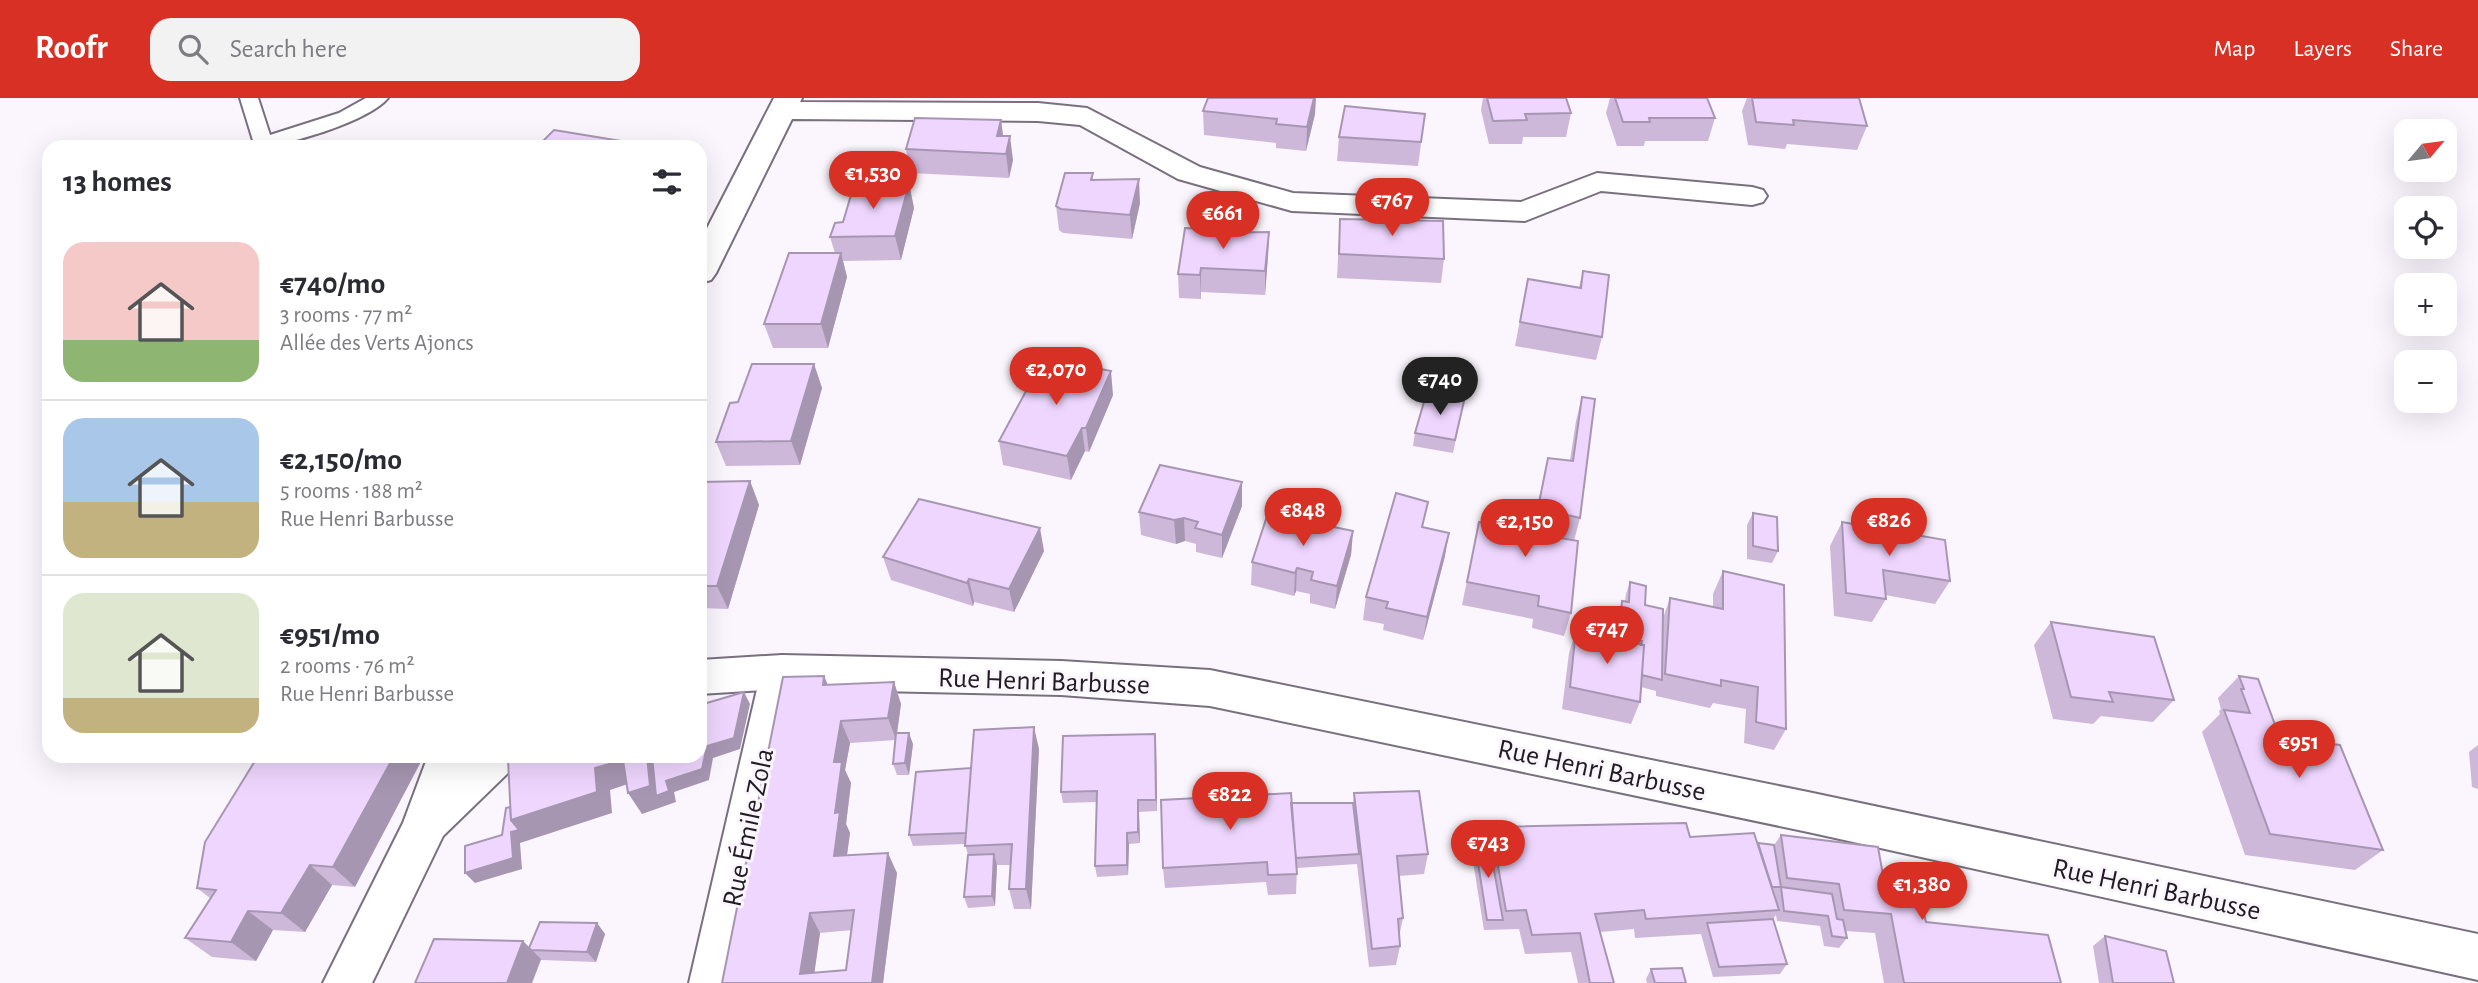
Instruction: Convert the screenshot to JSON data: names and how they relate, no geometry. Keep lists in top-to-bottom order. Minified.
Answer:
{"streets":{"street":["Rue Henri Barbusse","Rue Émile Zola"]},"crossings":[["Rue Henri Barbusse","Rue Émile Zola"]],"north":"top right","page":{"header":"Roofr","search":"Search here","nav":["Map","Layers","Share"],"map_buttons":["+","−"],"heading":"13 homes","price":["€1,530","€767","€661","€2,070","€740","€848","€826","€2,150","€747","€951","€822","€743","€1,380"],"list":[{"name":"€740/mo","note":"3 rooms · 77 m² · Allée des Verts Ajoncs"},{"name":"€2,150/mo","note":"5 rooms · 188 m² · Rue Henri Barbusse"},{"name":"€951/mo","note":"2 rooms · 76 m² · Rue Henri Barbusse"}]}}
